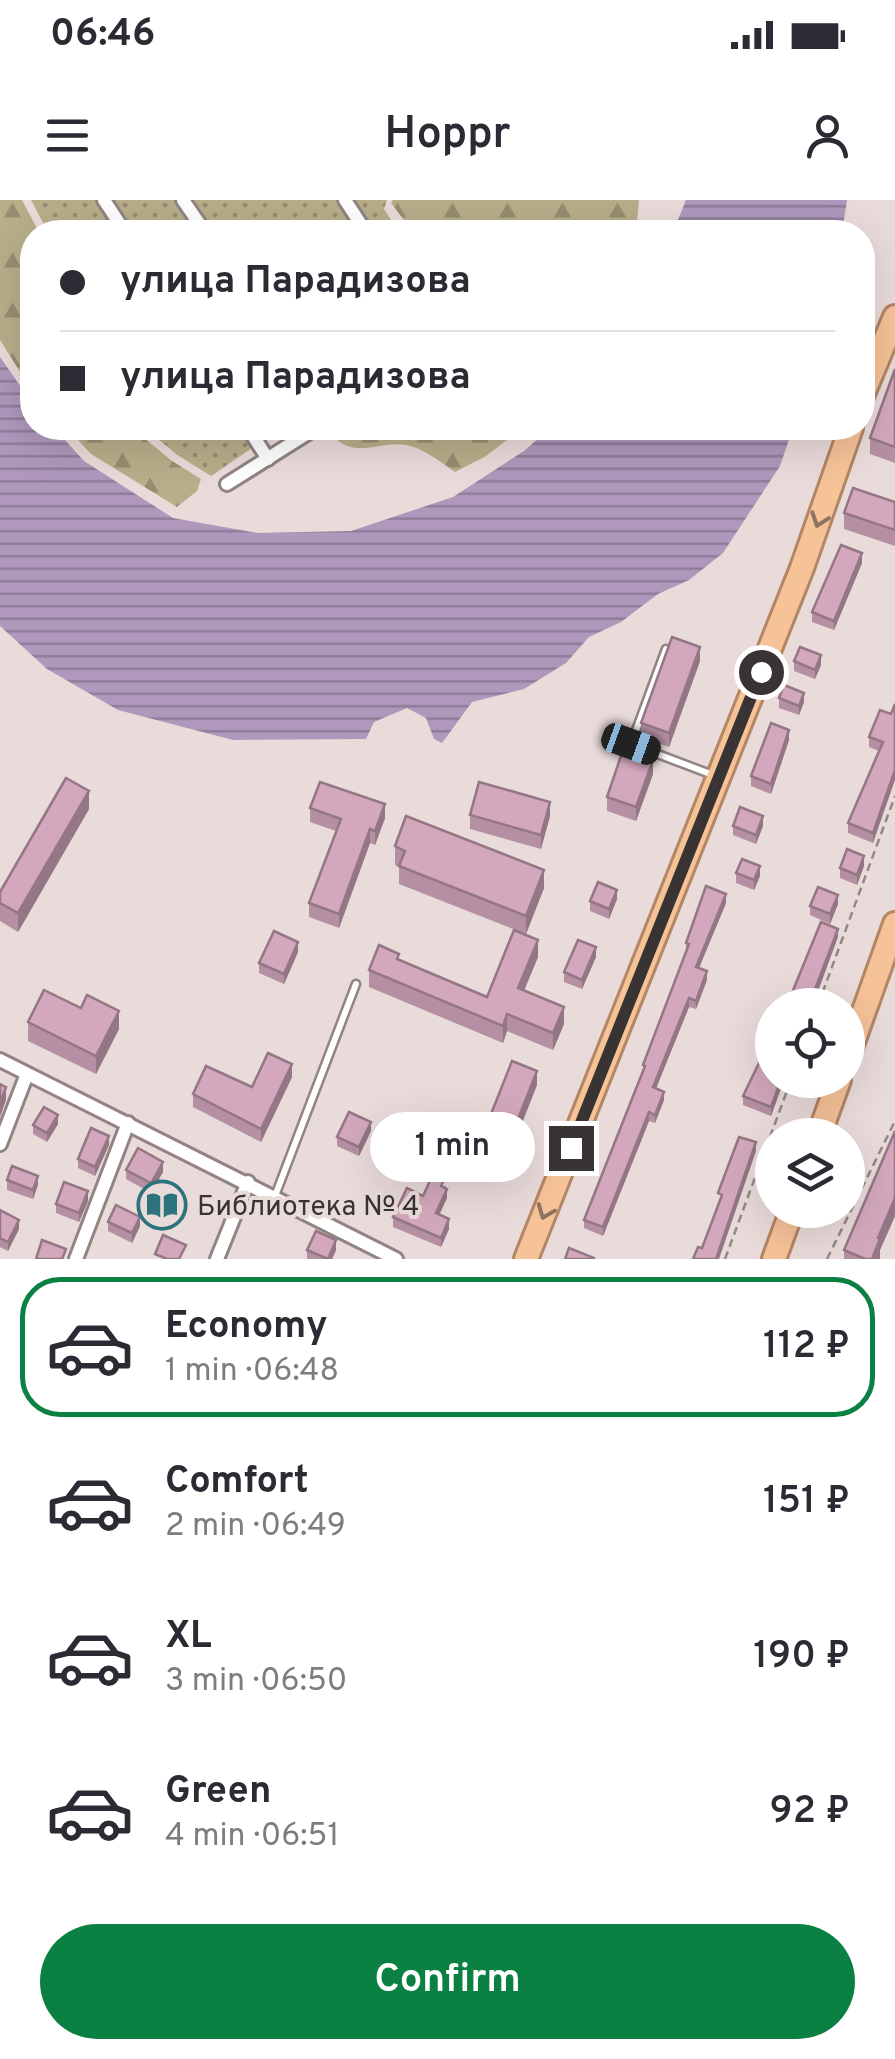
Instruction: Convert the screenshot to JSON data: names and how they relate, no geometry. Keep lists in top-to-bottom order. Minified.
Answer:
{"places":{"library":["Библиотека № 4"]},"page":{"status":"06:46","header":"Hoppr","banner":["улица Парадизова","улица Парадизова"],"bubble":"1 min","list":[{"name":"Economy","note":"1 min · 06:48","value":"112 ₽"},{"name":"Comfort","note":"2 min · 06:49","value":"151 ₽"},{"name":"XL","note":"3 min · 06:50","value":"190 ₽"},{"name":"Green","note":"4 min · 06:51","value":"92 ₽"}],"buttons":"Confirm"}}
